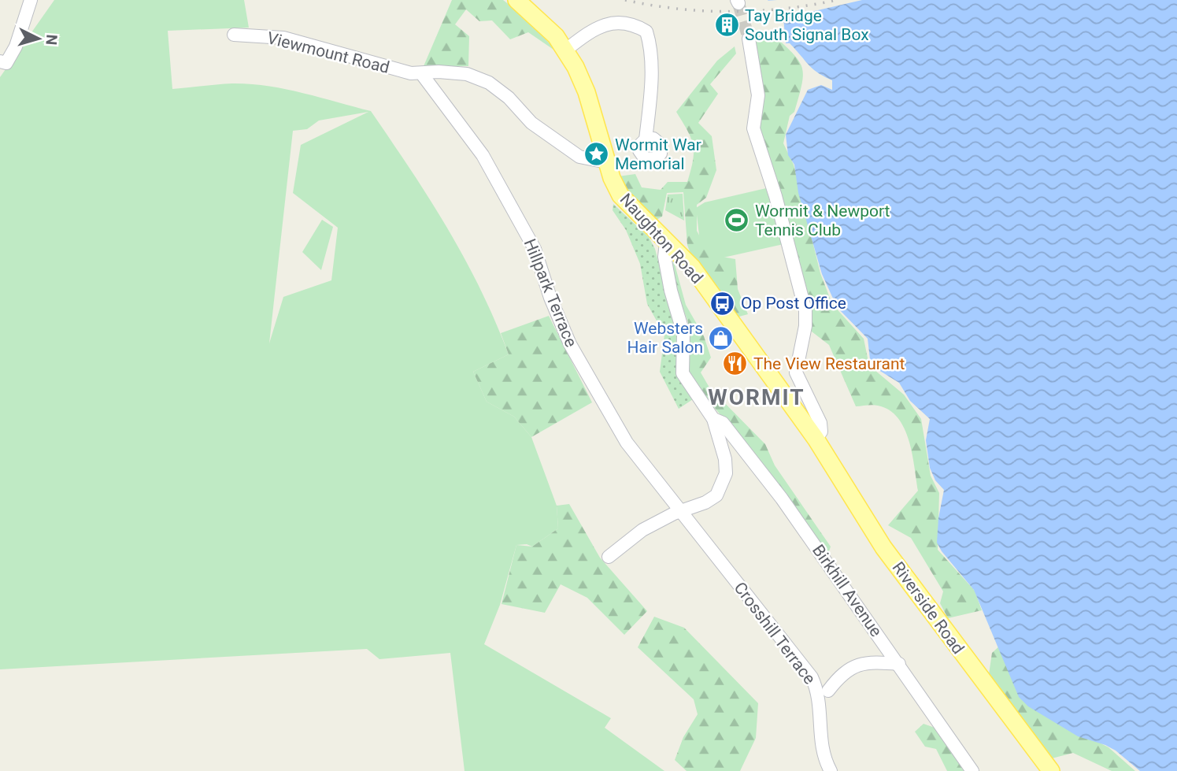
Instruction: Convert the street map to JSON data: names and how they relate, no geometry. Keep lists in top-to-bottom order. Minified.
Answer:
{"streets":{"main road":["Naughton Road","Riverside Road"],"street":["Viewmount Road","Hillpark Terrace","Birkhill Avenue","Crosshill Terrace"]},"crossings":[["Viewmount Road","Naughton Road"],["Viewmount Road","Hillpark Terrace"],["Naughton Road","Riverside Road"],["Hillpark Terrace","Crosshill Terrace"]],"districts":["WORMIT"],"places":{"building":["Tay Bridge South Signal Box"],"place":["Wormit War Memorial"],"sports":["Wormit & Newport Tennis Club"],"bus stop":["Op Post Office"],"shop":["Websters Hair Salon"],"restaurant":["The View Restaurant"]},"north":"right"}
